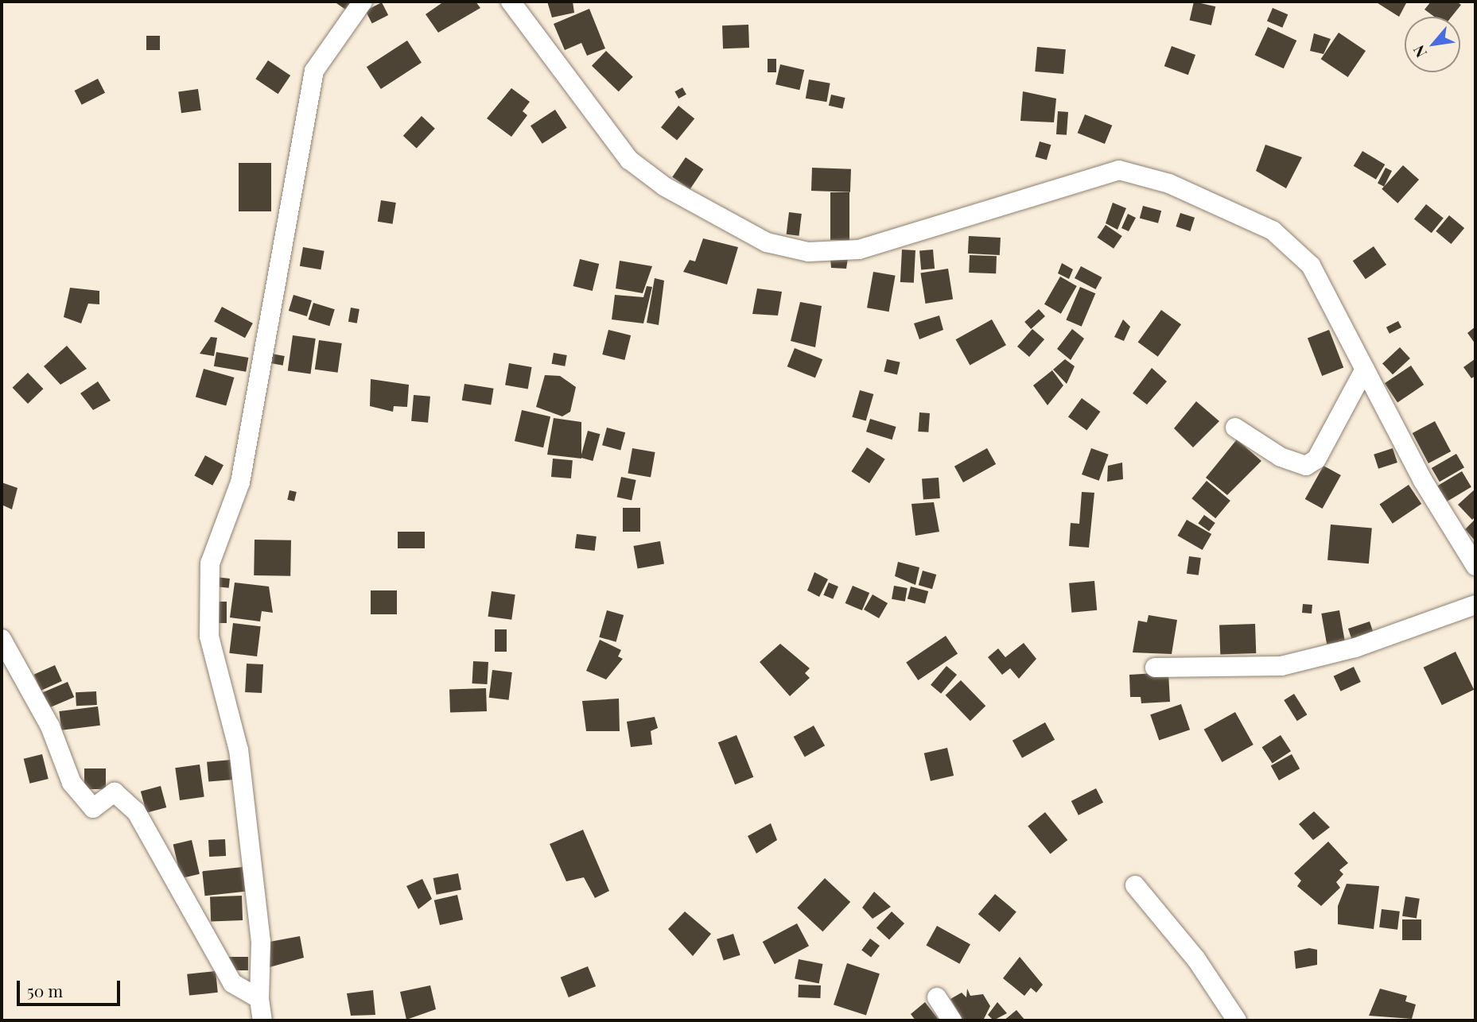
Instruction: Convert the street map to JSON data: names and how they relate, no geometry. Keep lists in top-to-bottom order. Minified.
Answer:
{"scale_bar":"50 m","north":"bottom left"}
